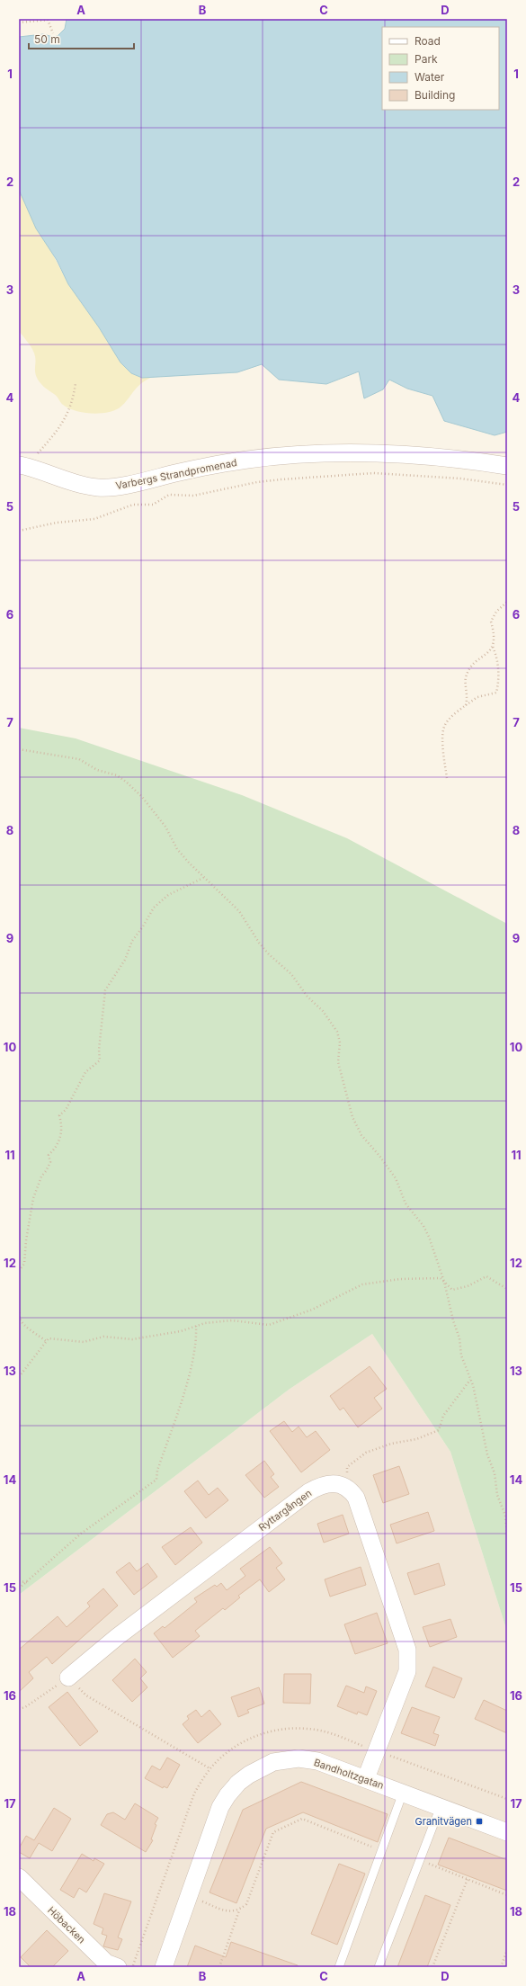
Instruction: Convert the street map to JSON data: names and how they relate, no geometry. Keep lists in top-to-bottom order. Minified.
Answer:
{"streets":{"street":["Varbergs Strandpromenad","Ryttargången","Bandholtzgatan","Höbacken"]},"places":{"transit":["Granitvägen"]},"legend":["Road","Park","Water","Building"],"scale_bar":"50 m","grid":{"columns":["A","B","C","D"],"rows":["1","2","3","4","5","6","7","8","9","10","11","12","13","14","15","16","17","18"]}}
